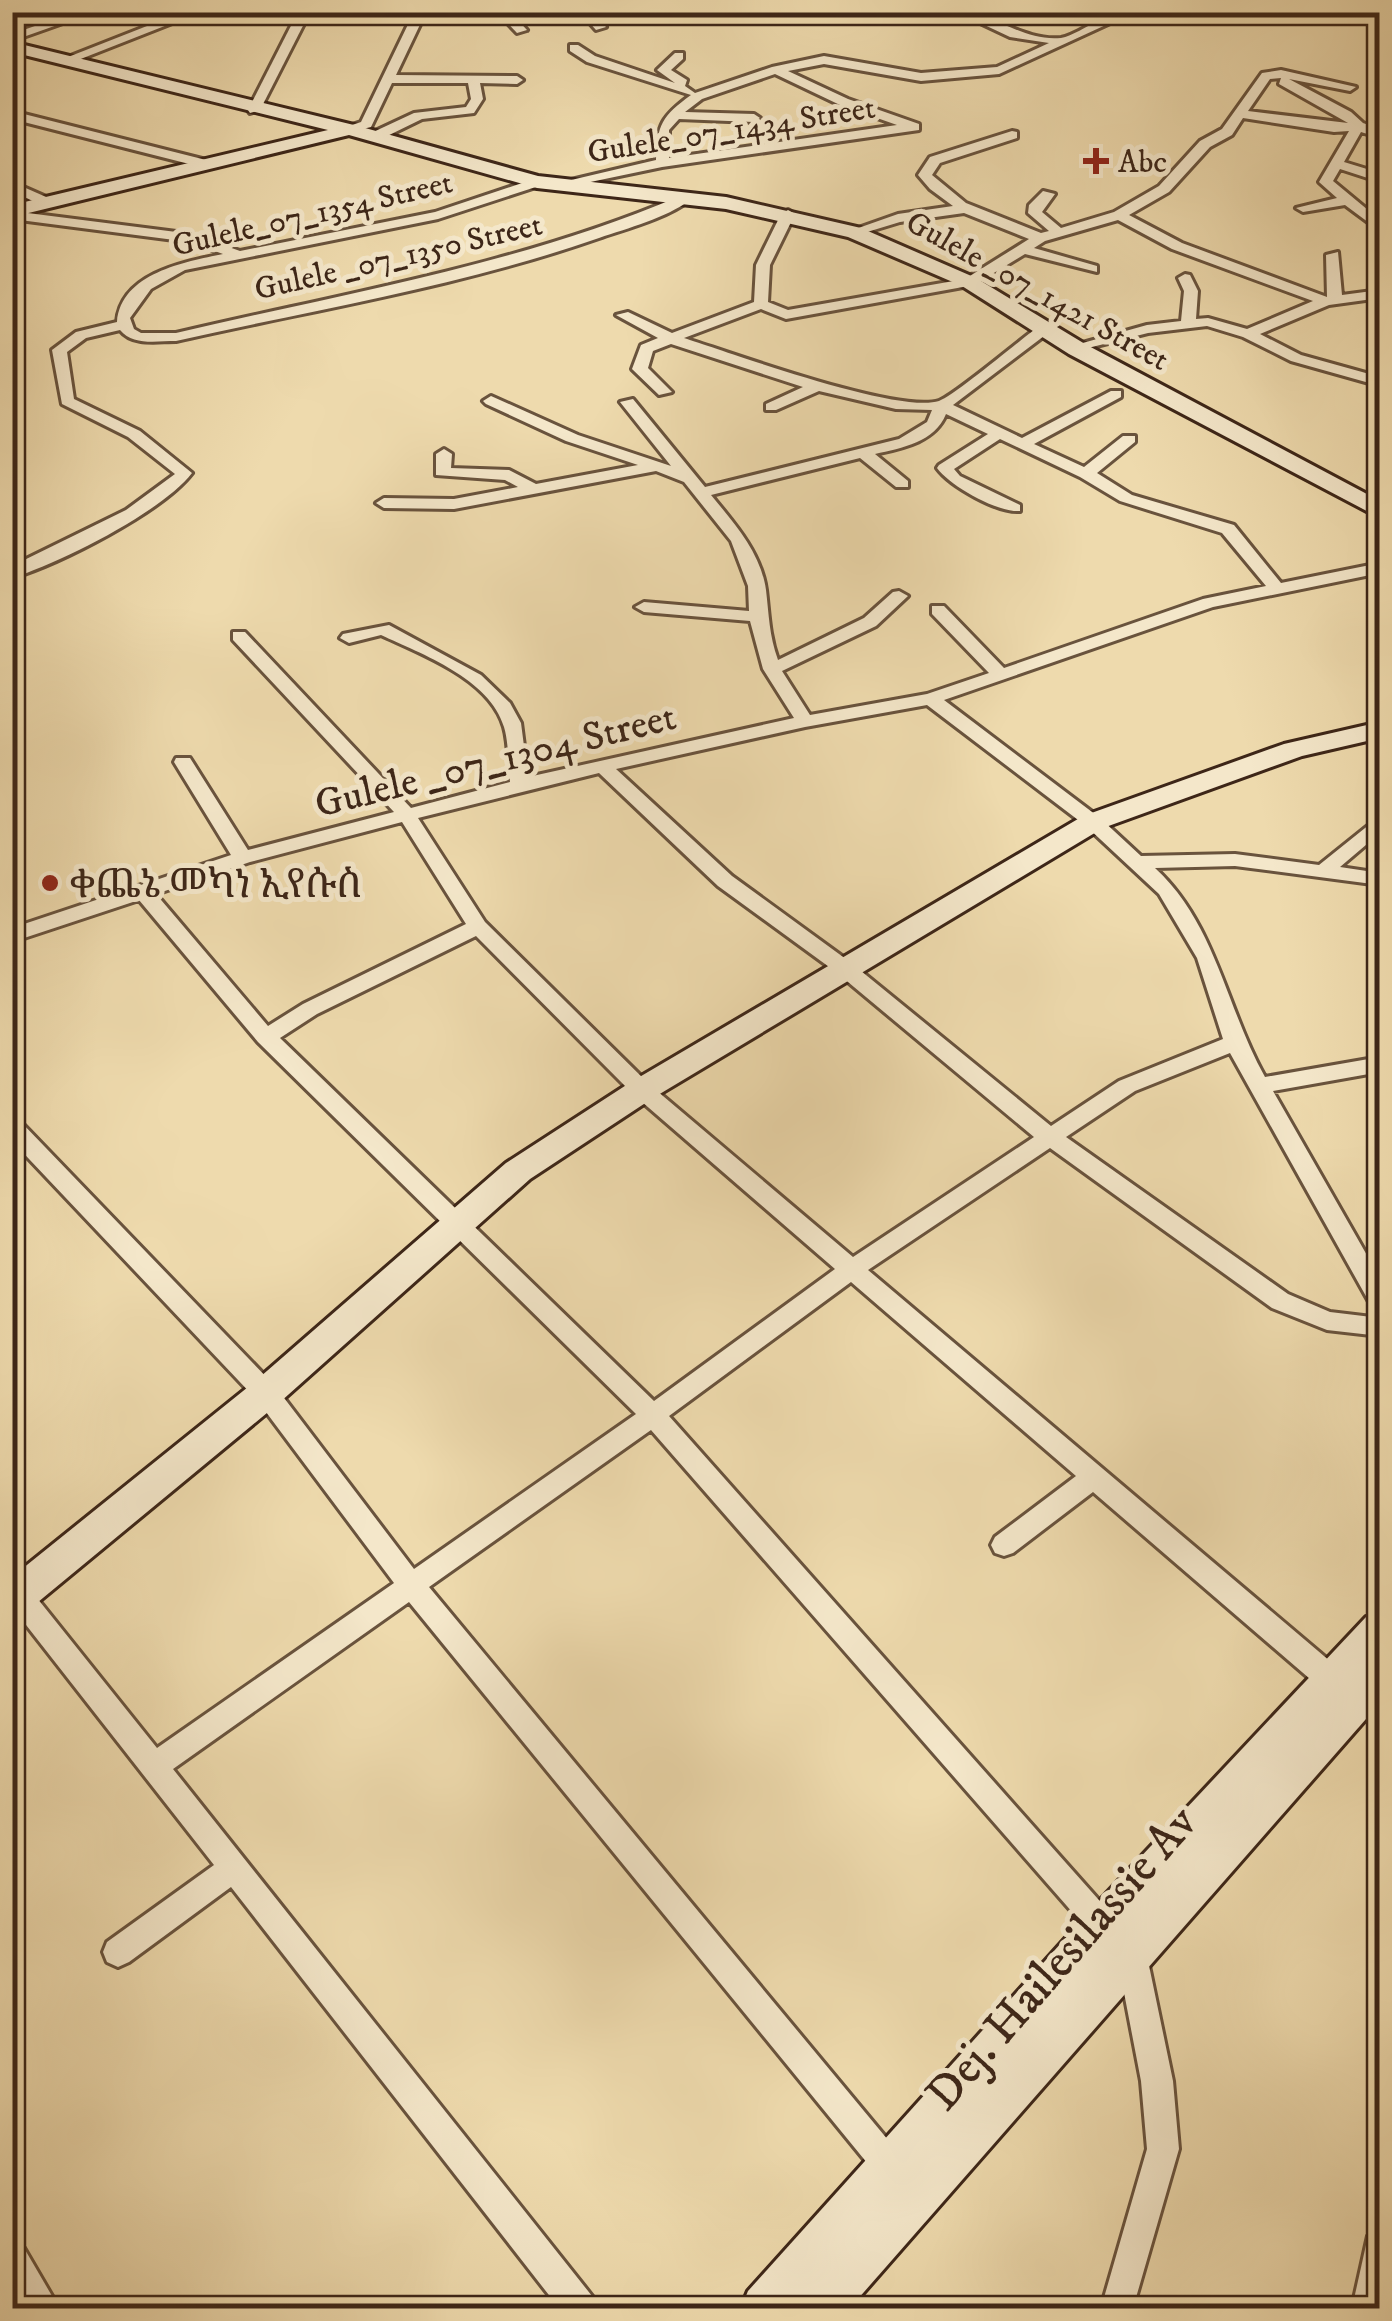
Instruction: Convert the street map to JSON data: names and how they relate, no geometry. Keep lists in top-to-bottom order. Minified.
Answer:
{"streets":{"main road":["Gulele _07_1421 Street","Dej. Hailesilassie Av"],"street":["Gulele_07_1434 Street","Gulele_07_1354 Street","Gulele _07_1350 Street","Gulele _07_1304 Street"]},"crossings":[["Gulele_07_1434 Street","Gulele_07_1354 Street"],["Gulele_07_1434 Street","Gulele _07_1421 Street"],["Gulele_07_1354 Street","Gulele _07_1350 Street"],["Gulele_07_1354 Street","Gulele _07_1421 Street"],["Gulele _07_1350 Street","Gulele _07_1421 Street"]],"places":{"health":["Abc"],"other":["ቀጨኔ መካነ ኢየሱስ"]}}
